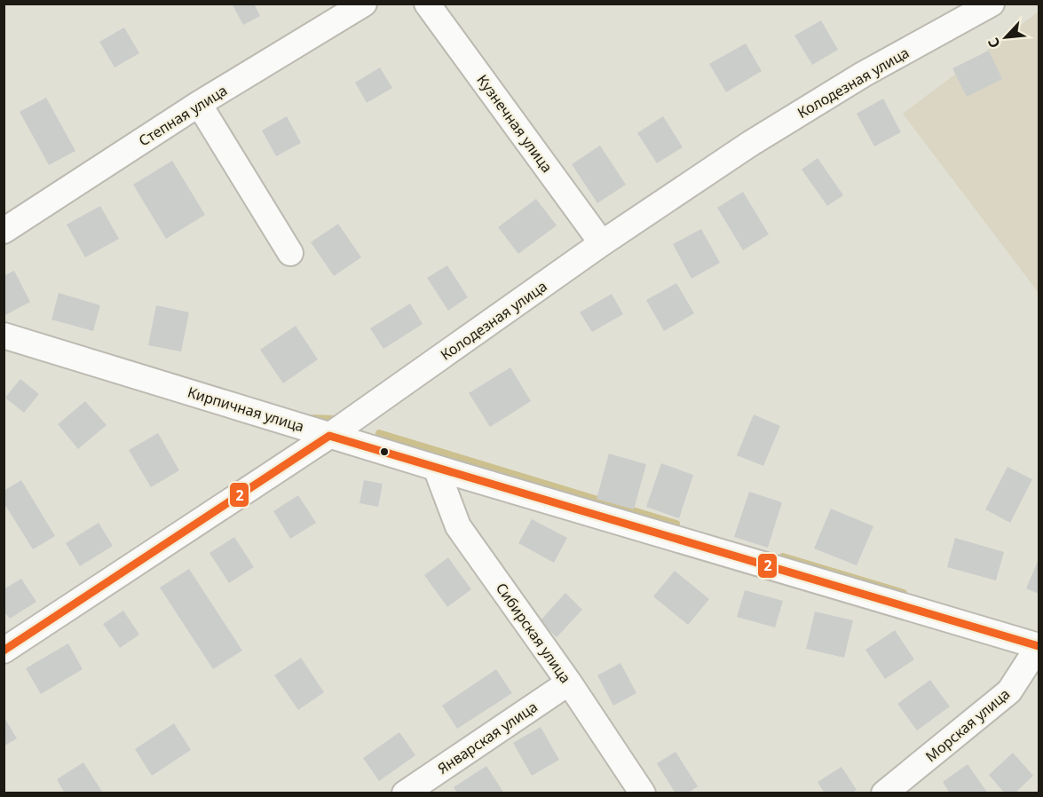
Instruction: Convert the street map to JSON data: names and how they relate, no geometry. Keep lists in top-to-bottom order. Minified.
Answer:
{"streets":{"street":["Колодезная улица","Степная улица","Кузнечная улица","Кирпичная улица","Сибирская улица","Морская улица","Январская улица"]},"crossings":[["Колодезная улица","Кузнечная улица"],["Колодезная улица","Кирпичная улица"],["Кирпичная улица","Сибирская улица"],["Кирпичная улица","Морская улица"],["Сибирская улица","Январская улица"]],"lines":["transit line 2"],"north":"bottom left"}
